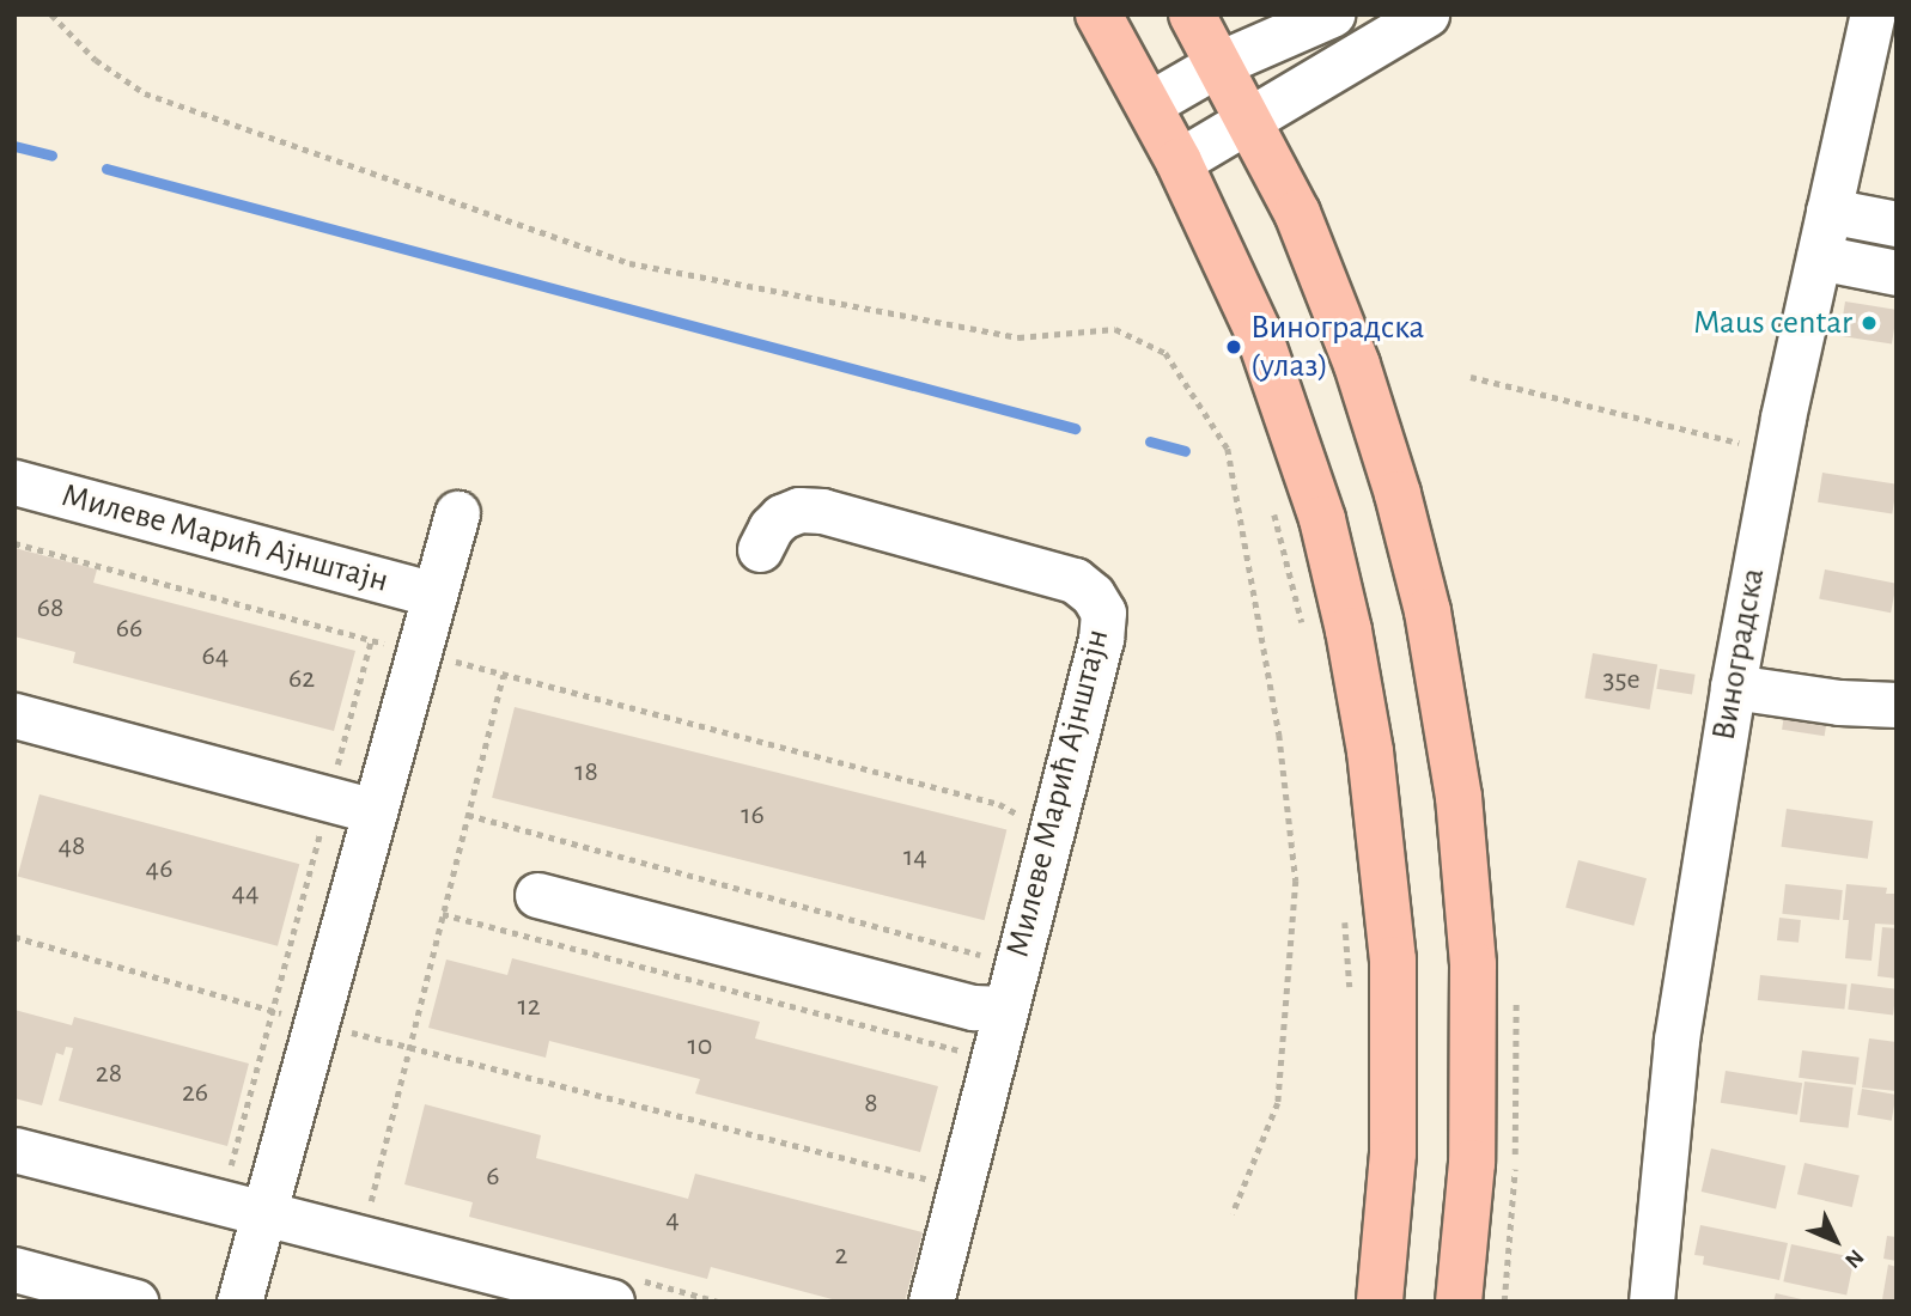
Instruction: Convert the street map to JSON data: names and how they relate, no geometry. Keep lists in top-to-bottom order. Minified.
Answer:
{"streets":{"street":["Милеве Марић Ајнштајн","Виноградска"]},"places":["Maus centar","Виноградска (улаз)"],"house_numbers":["68","66","64","62","35e","18","16","48","14","46","44","12","10","28","26","8","6","4","2"],"north":"bottom right"}
